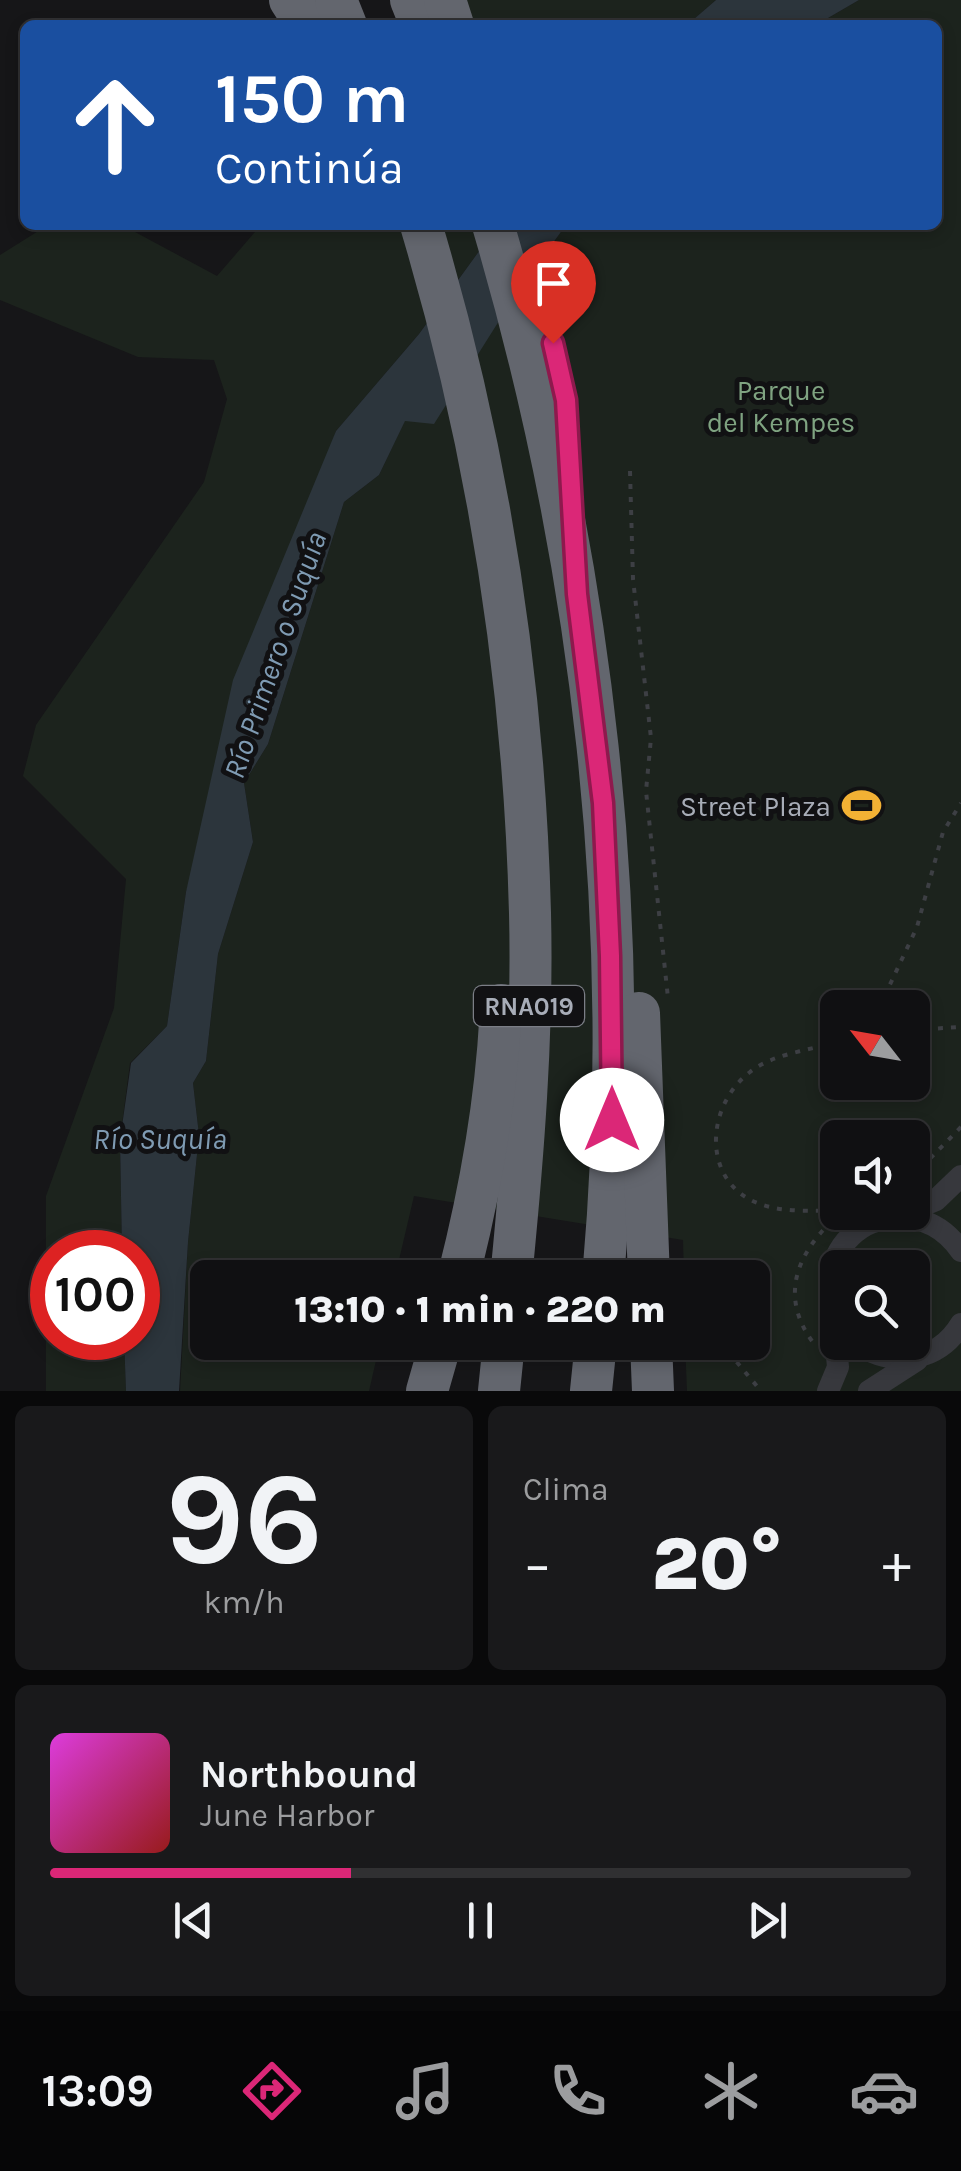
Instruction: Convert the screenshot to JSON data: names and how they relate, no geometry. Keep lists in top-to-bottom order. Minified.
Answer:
{"streets":{"highway":["RNA019"]},"water":["Río Primero o Suquía","Río Suquía"],"parks":["Parque del Kempes"],"places":{"sports":["Street Plaza"]},"north":"top left","page":{"turn":["150 m","Continúa"],"limit":"100","trip":"13:10 · 1 min · 220 m","tile":[["96","km/h"],"Clima"],"heat":["−","20°","+"],"song":["Northbound","June Harbor"],"tabs":"13:09"}}
